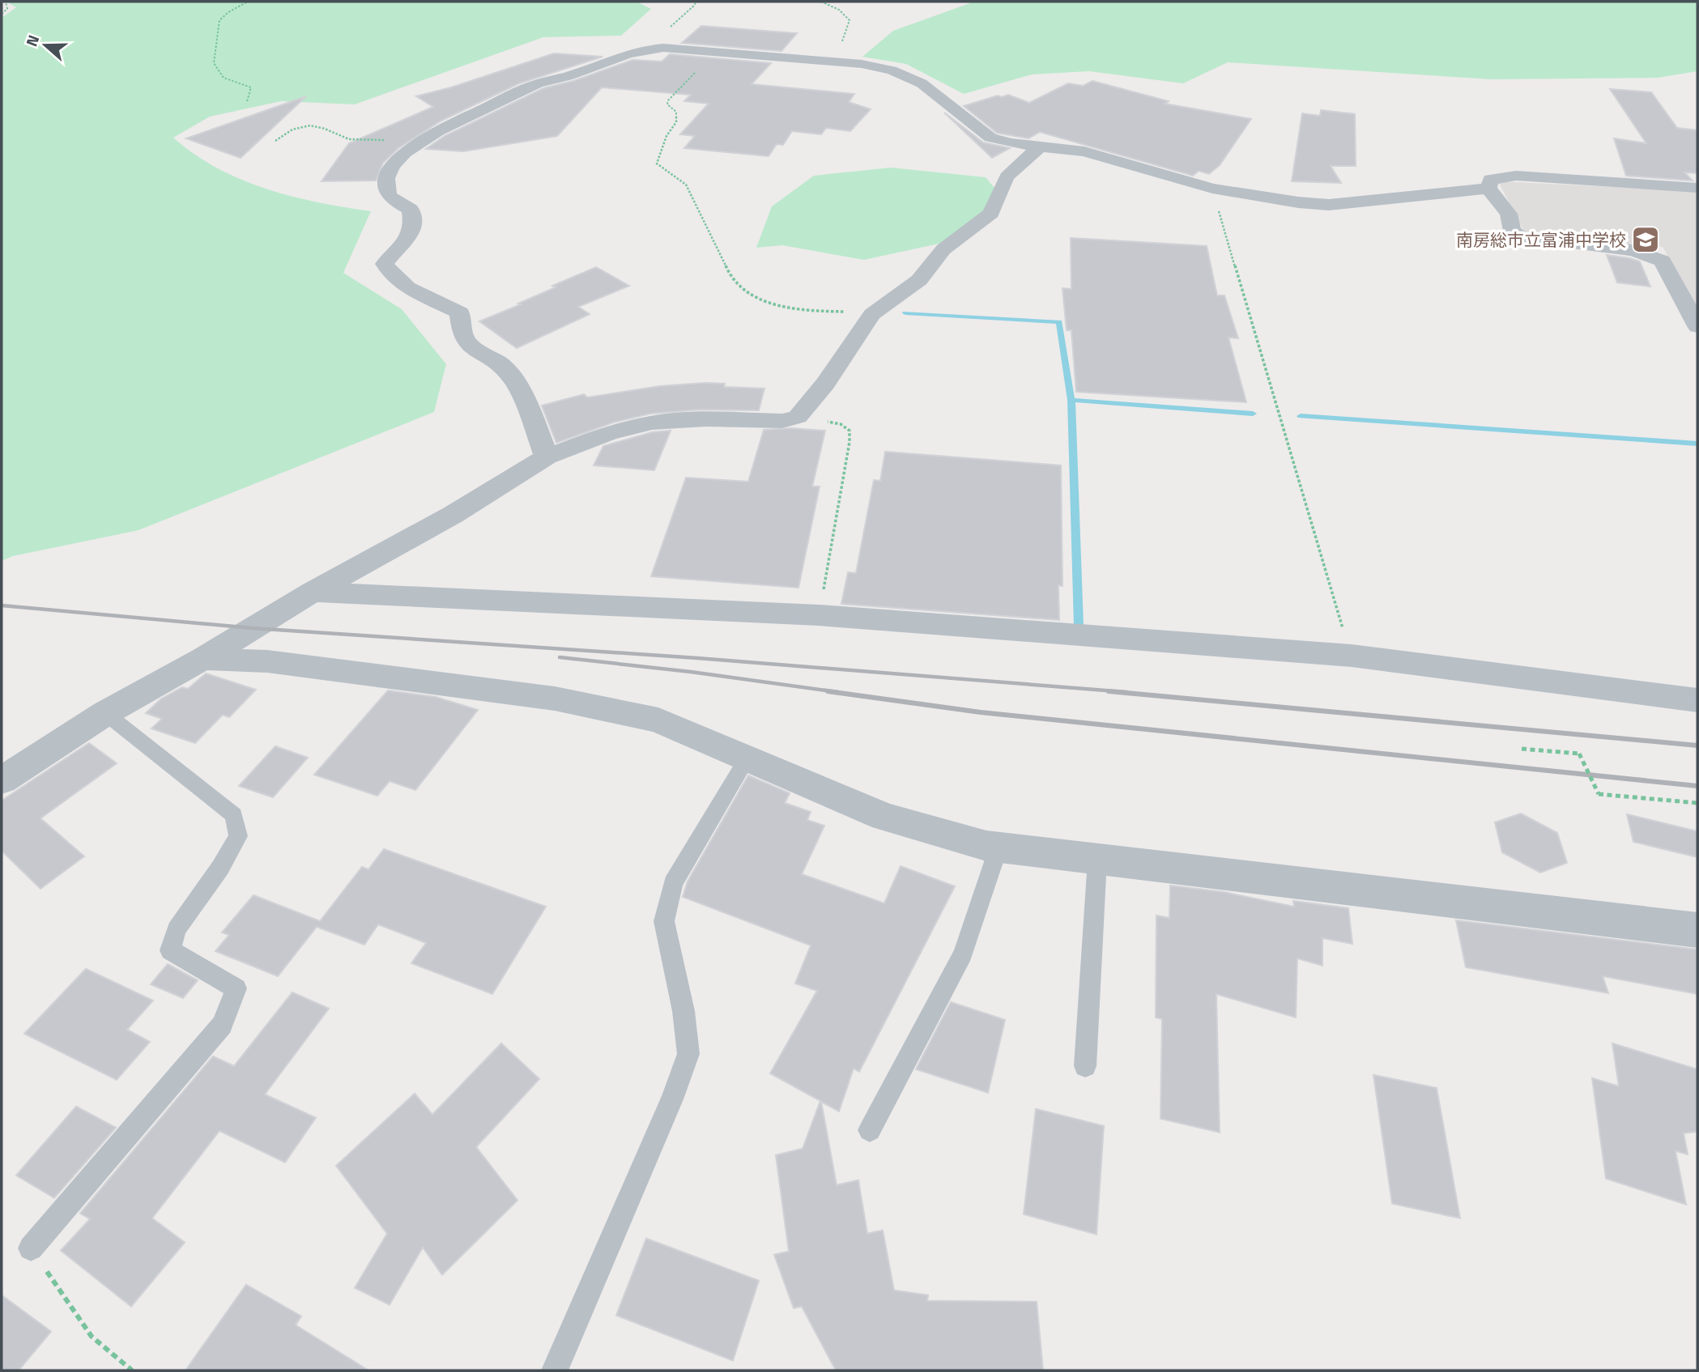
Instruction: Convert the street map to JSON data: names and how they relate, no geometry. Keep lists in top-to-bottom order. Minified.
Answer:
{"places":{"school or university":["南房総市立富浦中学校"]},"north":"left"}
